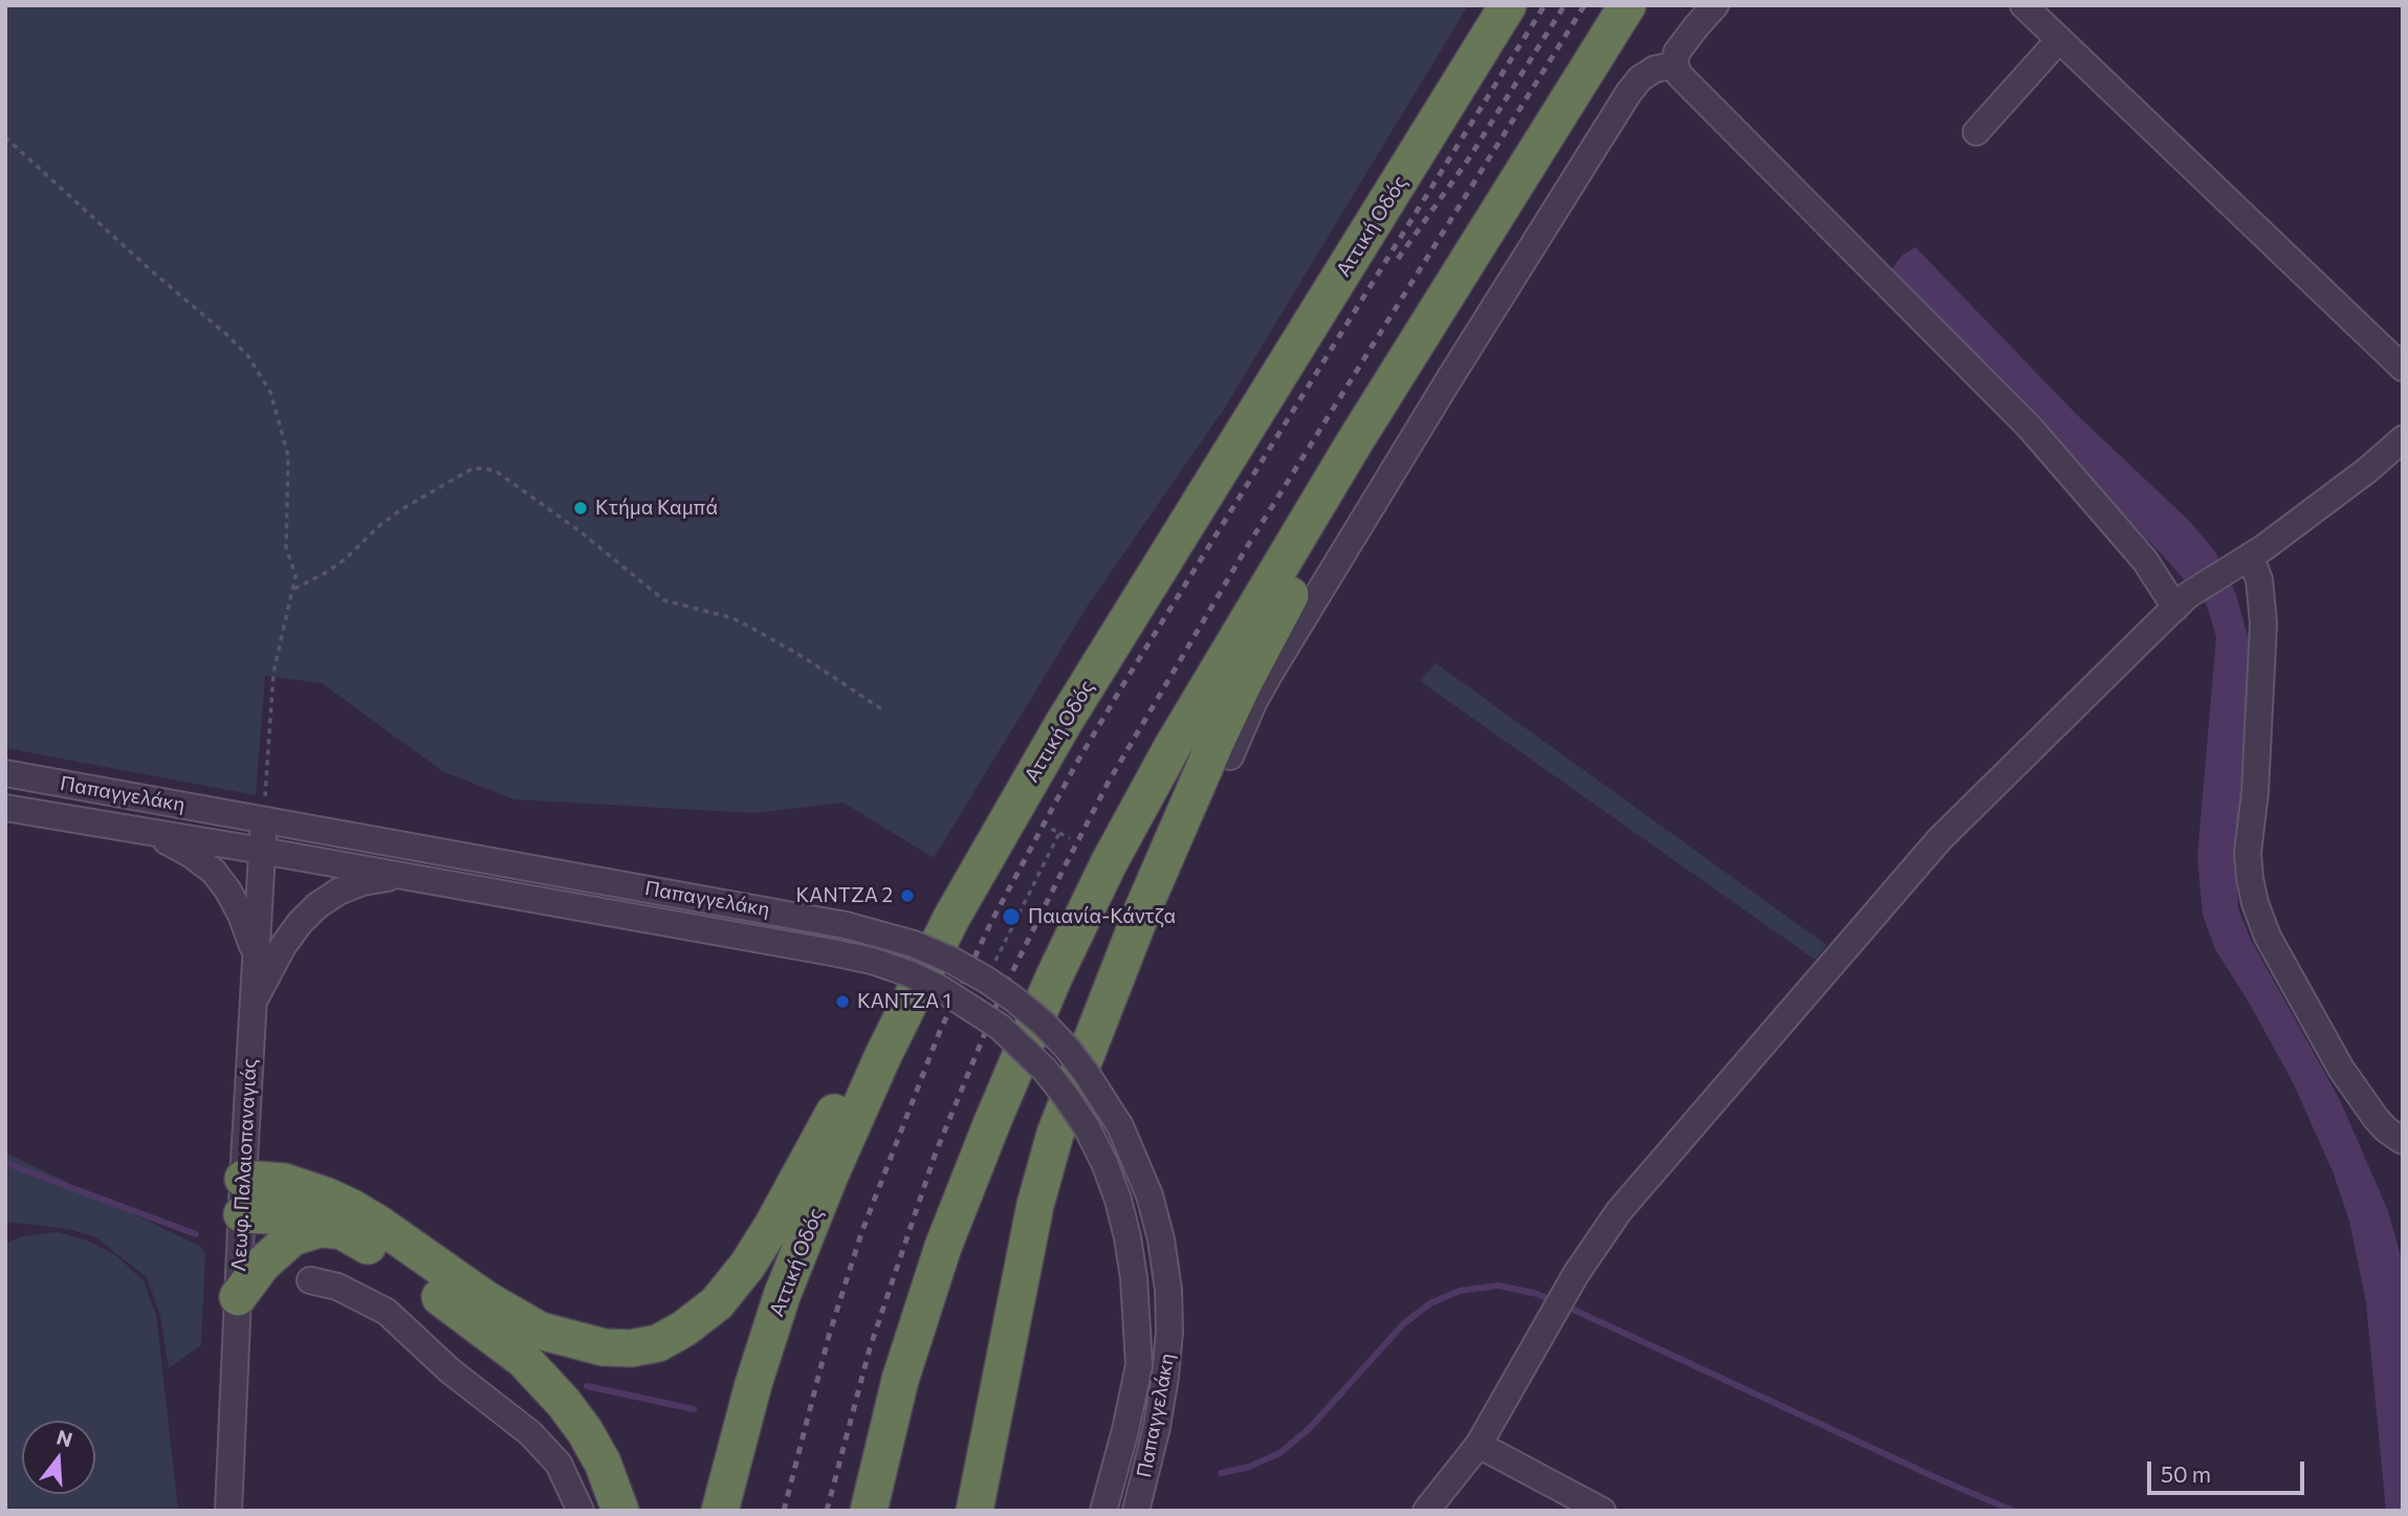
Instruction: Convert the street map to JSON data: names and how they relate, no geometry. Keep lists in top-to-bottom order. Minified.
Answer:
{"streets":{"highway":["Αττική Οδός"],"street":["Παπαγγελάκη","Λεωφ. Παλαιοπαναγιάς"]},"crossings":[["Παπαγγελάκη","Λεωφ. Παλαιοπαναγιάς"]],"places":["Kτήμα Καμπά","ΚΑΝΤΖΑ 2","Παιανία-Κάντζα","ΚΑΝΤΖΑ 1"],"scale_bar":"50 m","north":"top"}
